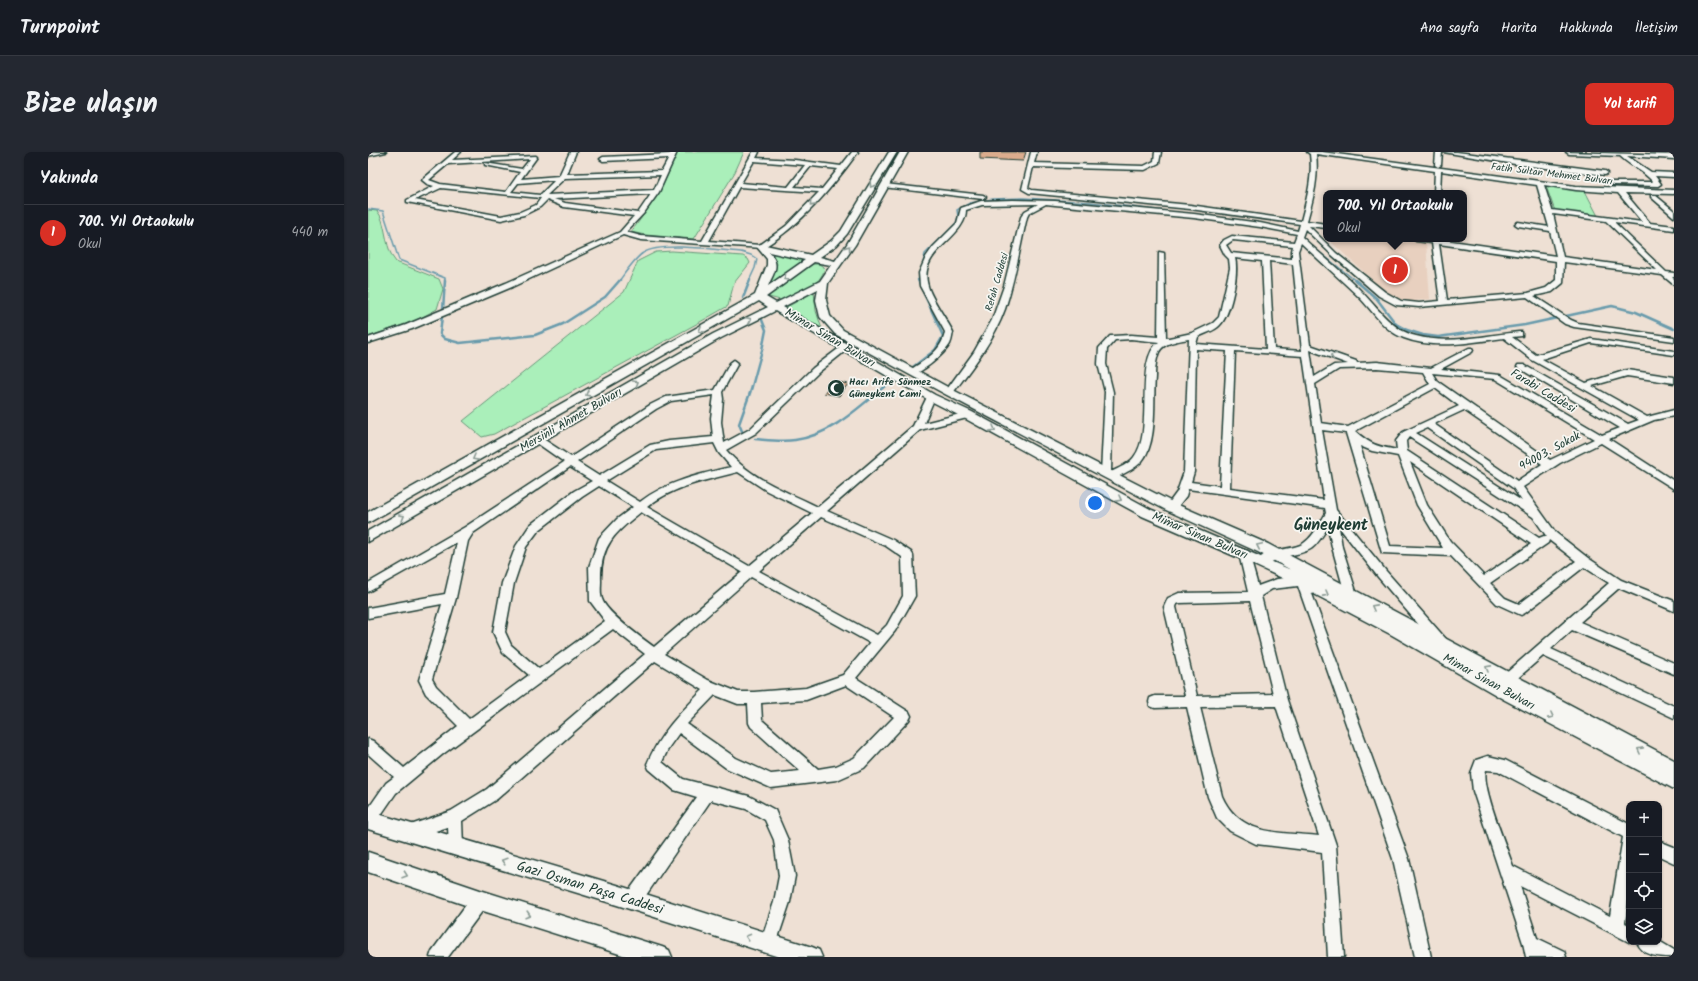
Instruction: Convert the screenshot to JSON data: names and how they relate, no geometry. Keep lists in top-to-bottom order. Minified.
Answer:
{"streets":{"main road":["Mimar Sinan Bulvarı","Mersinli Ahmet Bulvarı","Gazi Osman Paşa Caddesi"],"street":["Fatih Sultan Mehmet Bulvarı","Refah Caddesi","Farabi Caddesi","94003. Sokak"]},"crossings":[["Refah Caddesi","Mimar Sinan Bulvarı"],["Mimar Sinan Bulvarı","Mersinli Ahmet Bulvarı"],["Farabi Caddesi","94003. Sokak"]],"districts":["Güneykent"],"places":{"mosque":["Hacı Arife Sönmez Güneykent Cami"]},"page":{"header":"Turnpoint","nav":["Ana sayfa","Harita","Hakkında","İletişim"],"title":"Bize ulaşın","buttons":"Yol tarifi","heading":"Yakında","popup":["700. Yıl Ortaokulu","Okul"],"list":[{"mark":"1","name":"700. Yıl Ortaokulu","note":"Okul","value":"440 m"}],"pins":"1","map_buttons":["+","−"]}}
